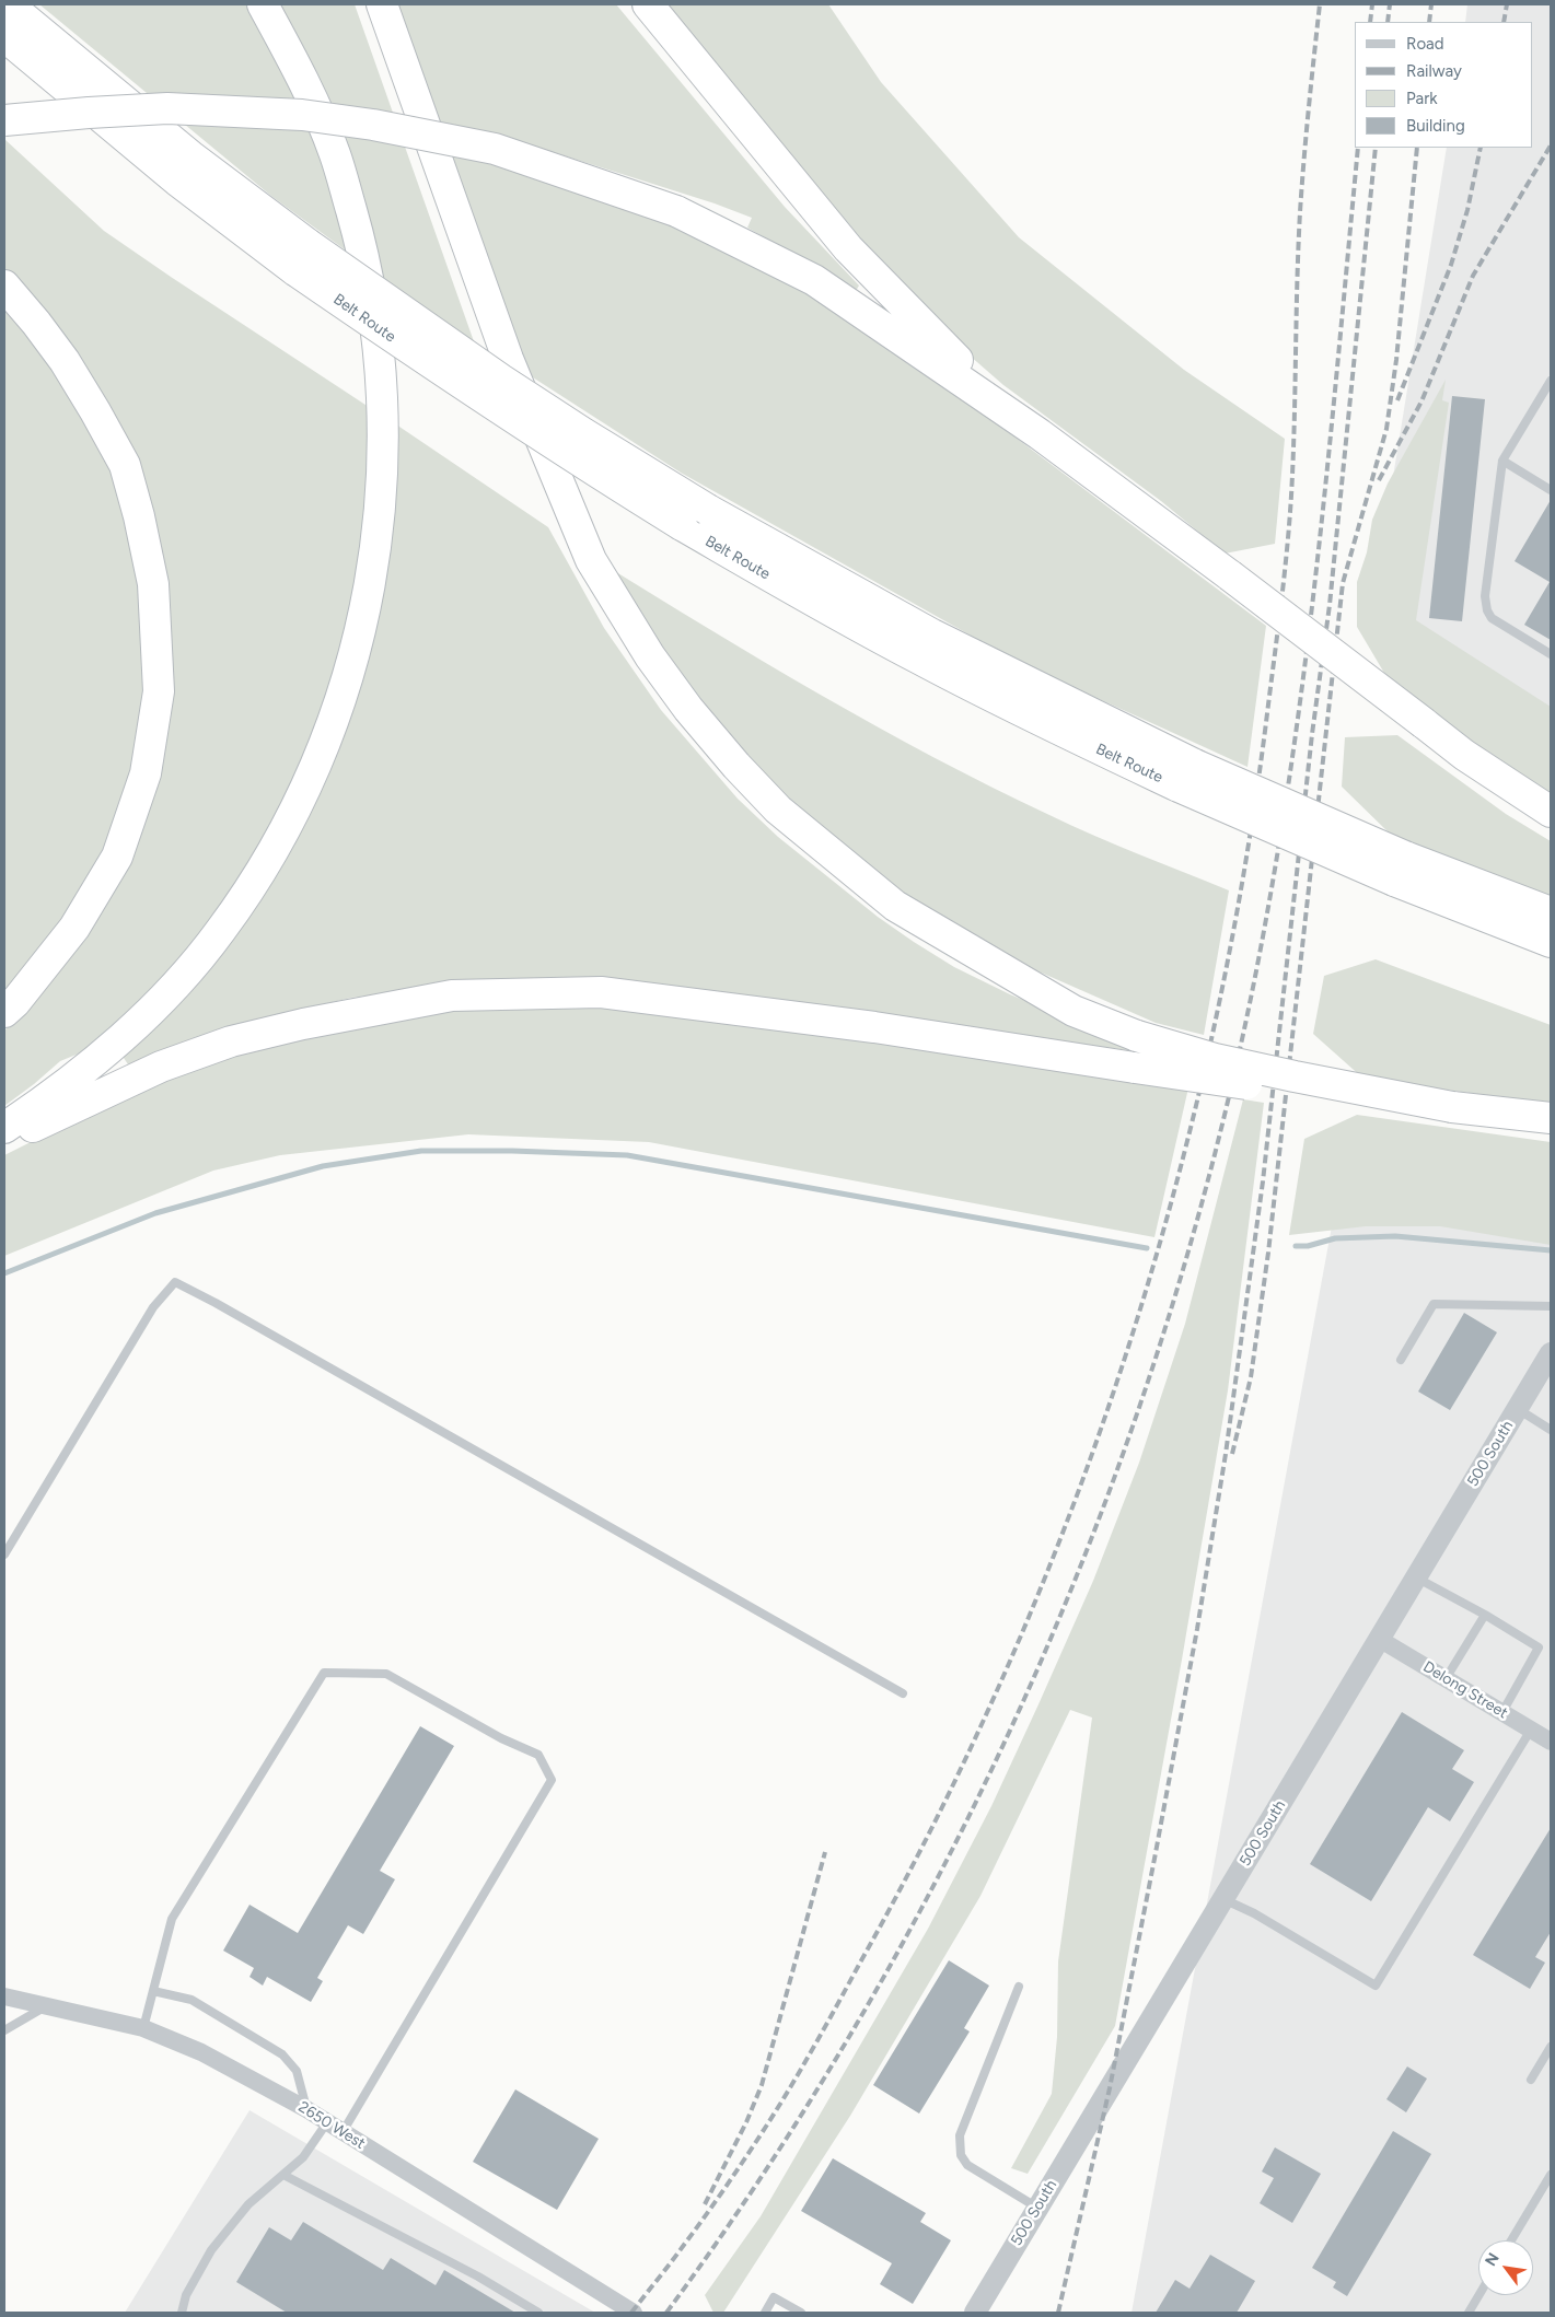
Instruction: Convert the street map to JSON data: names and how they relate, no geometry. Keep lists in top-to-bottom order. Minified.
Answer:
{"streets":{"highway":["Belt Route"],"street":["500 South","Delong Street","2650 West"]},"crossings":[["500 South","Delong Street"]],"legend":["Road","Railway","Park","Building"],"north":"top left"}
